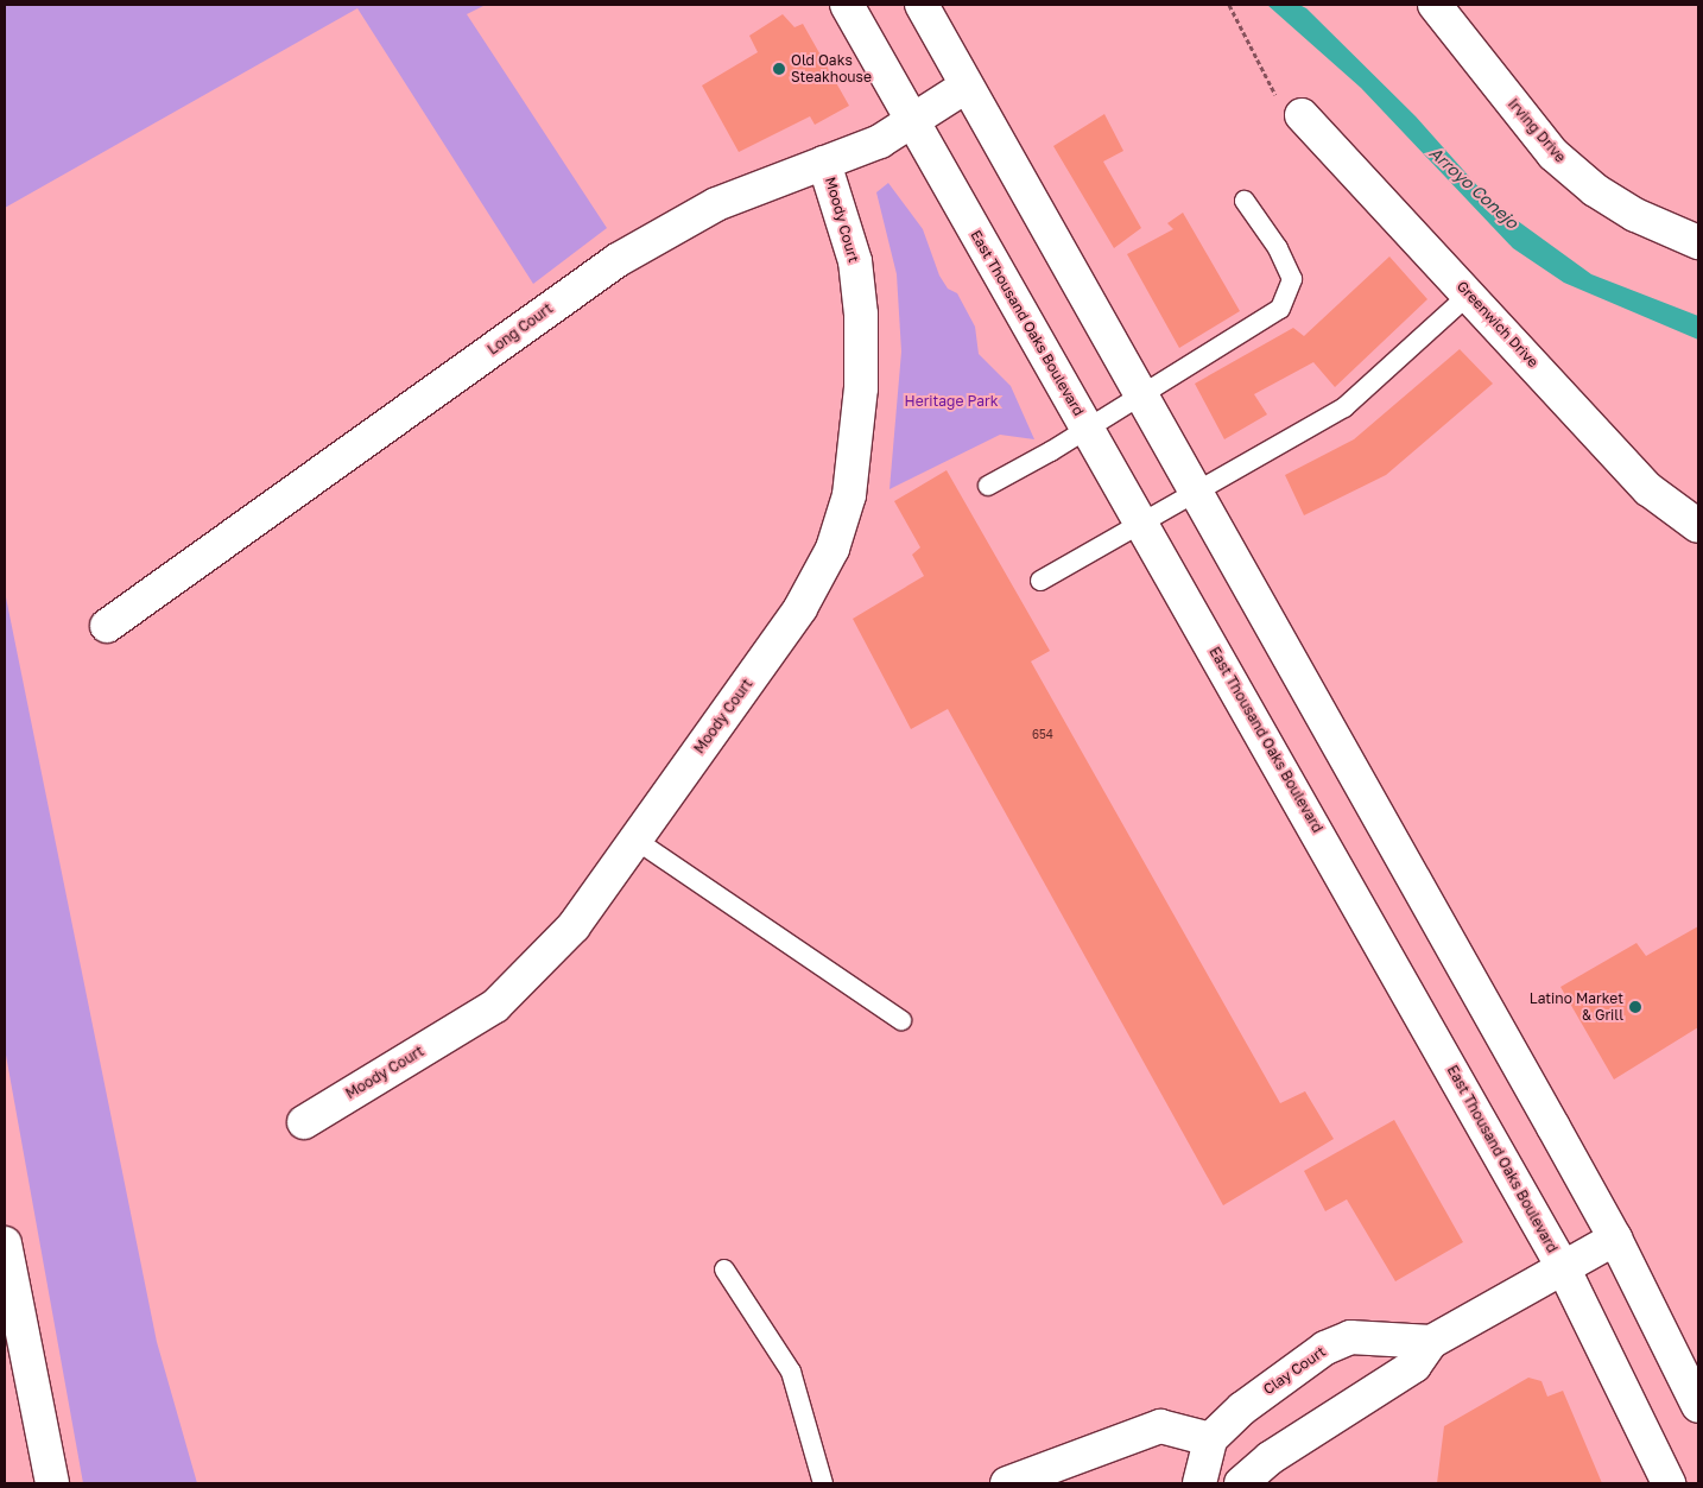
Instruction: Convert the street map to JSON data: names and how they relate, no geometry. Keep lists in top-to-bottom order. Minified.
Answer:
{"streets":{"main road":["Irving Drive","Moody Court","East Thousand Oaks Boulevard","Greenwich Drive","Long Court","Clay Court"]},"crossings":[["Moody Court","Long Court"],["East Thousand Oaks Boulevard","Long Court"]],"water":["Arroyo Conejo"],"parks":["Heritage Park"],"places":["Old Oaks Steakhouse","Latino Market & Grill"],"house_numbers":["654"]}
